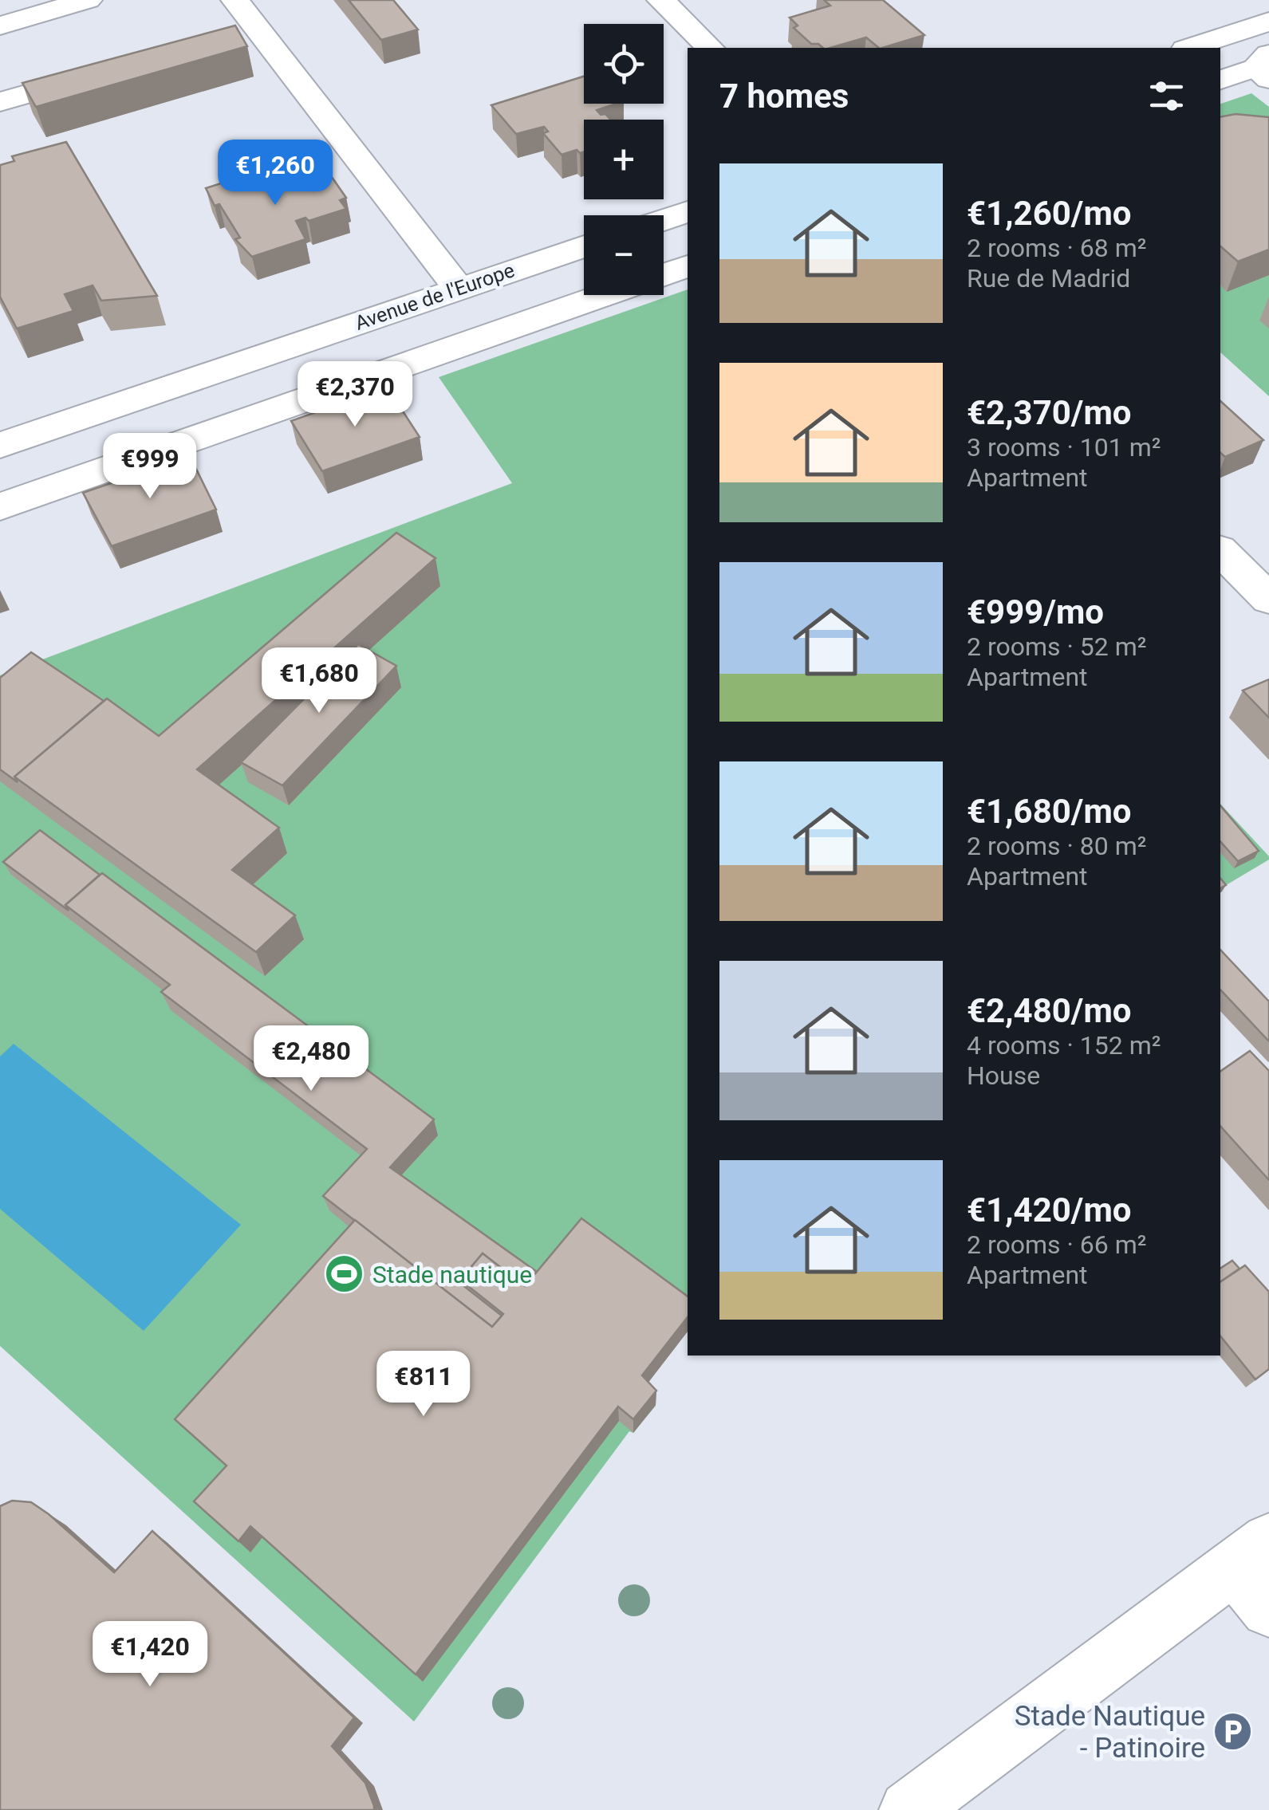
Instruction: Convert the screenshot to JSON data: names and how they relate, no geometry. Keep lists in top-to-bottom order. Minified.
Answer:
{"streets":{"main road":["Avenue de l'Europe"]},"places":{"sports":["Stade nautique"],"parking":["Stade Nautique - Patinoire"]},"page":{"map_buttons":["+","−"],"heading":"7 homes","price":["€1,260","€2,370","€999","€1,680","€2,480","€811","€1,420"],"list":[{"name":"€1,260/mo","note":"2 rooms · 68 m² · Rue de Madrid"},{"name":"€2,370/mo","note":"3 rooms · 101 m² · Apartment"},{"name":"€999/mo","note":"2 rooms · 52 m² · Apartment"},{"name":"€1,680/mo","note":"2 rooms · 80 m² · Apartment"},{"name":"€2,480/mo","note":"4 rooms · 152 m² · House"},{"name":"€1,420/mo","note":"2 rooms · 66 m² · Apartment"}]}}
